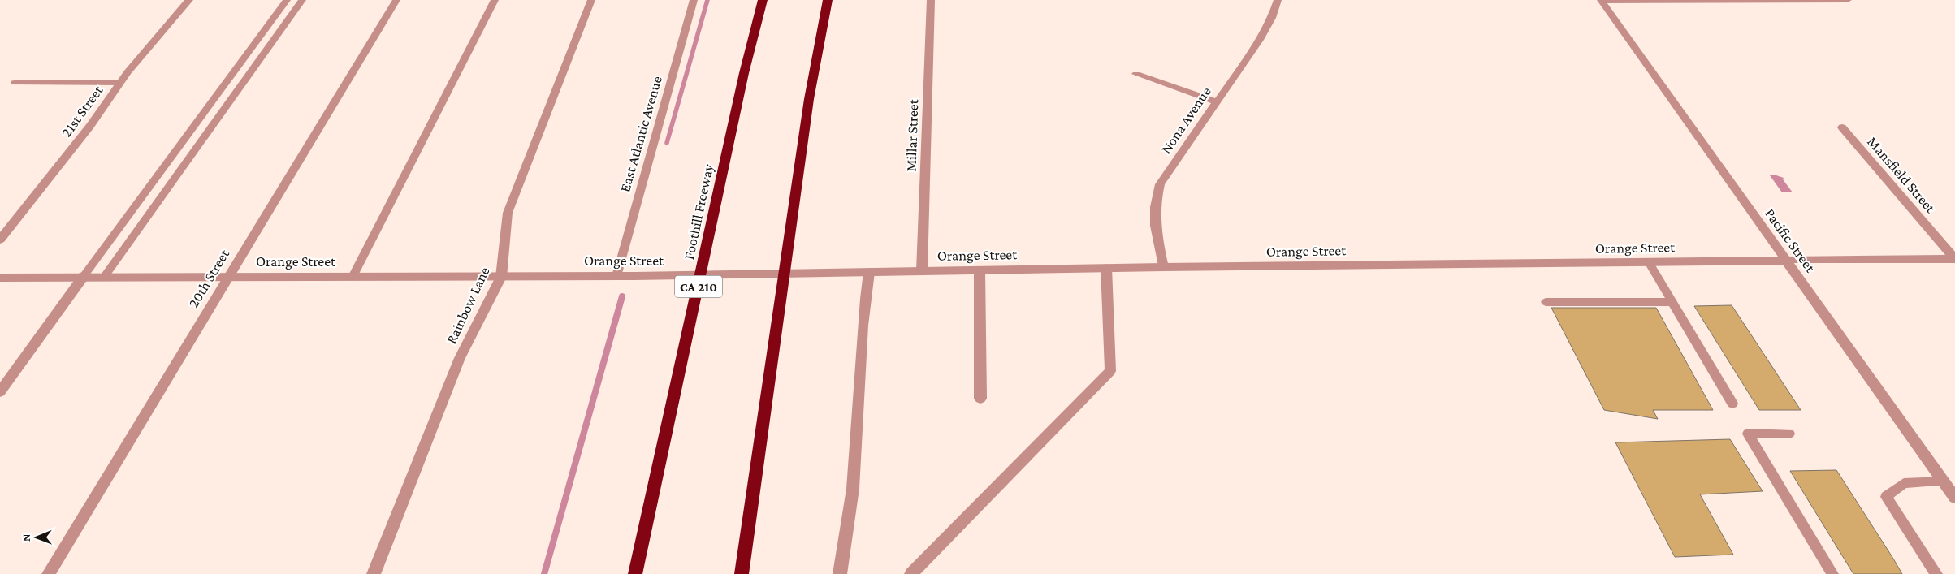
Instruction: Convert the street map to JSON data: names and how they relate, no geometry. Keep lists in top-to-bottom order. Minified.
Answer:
{"streets":{"highway":["Foothill Freeway","CA 210"],"street":["21st Street","Nona Avenue","Millar Street","Mansfield Street","Pacific Street","Orange Street","20th Street","Rainbow Lane"],"lane":["East Atlantic Avenue"]},"crossings":[["Nona Avenue","Orange Street"],["East Atlantic Avenue","Orange Street"],["Millar Street","Orange Street"],["Mansfield Street","Orange Street"],["Pacific Street","Orange Street"],["Orange Street","20th Street"],["Orange Street","Rainbow Lane"]],"north":"left"}
